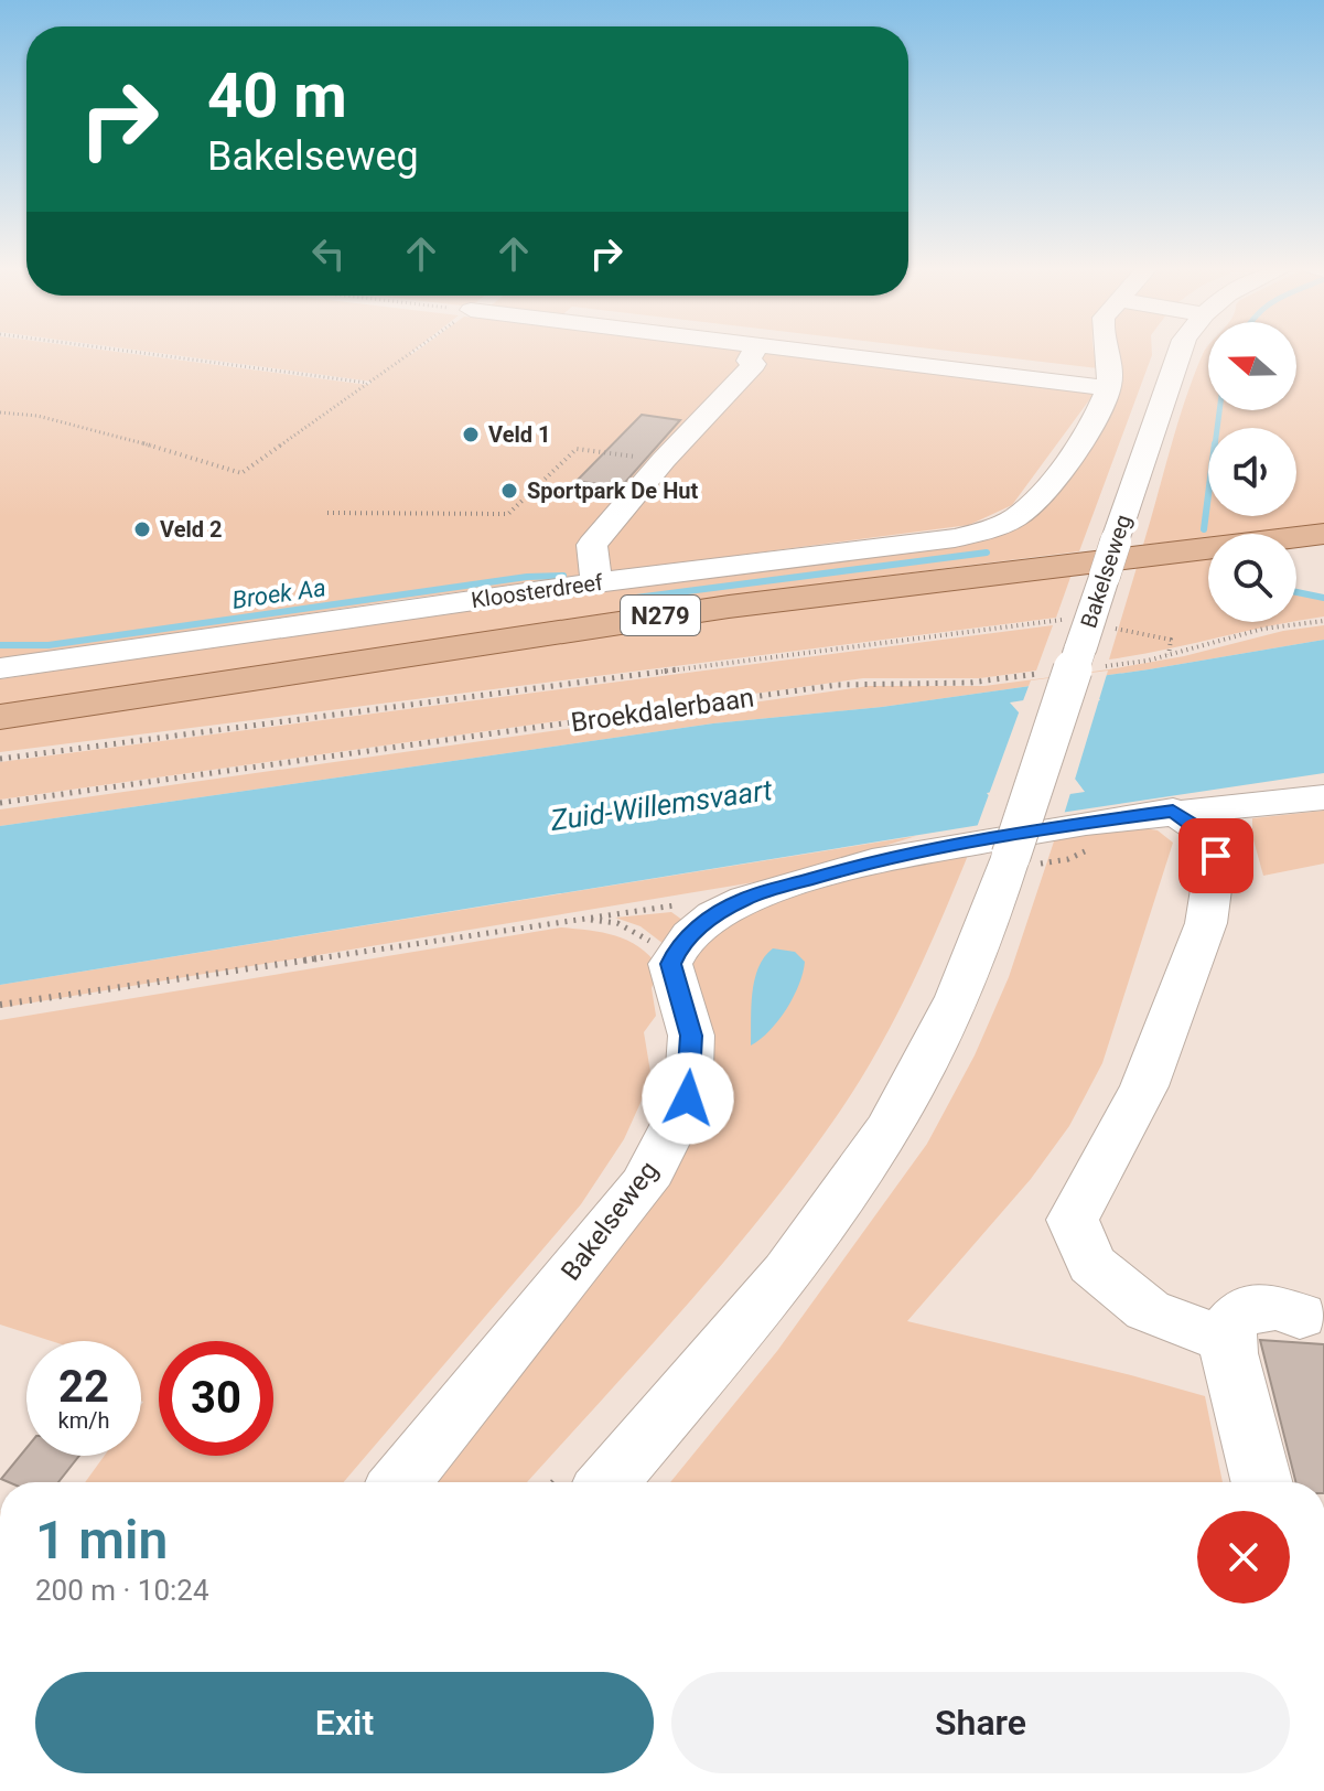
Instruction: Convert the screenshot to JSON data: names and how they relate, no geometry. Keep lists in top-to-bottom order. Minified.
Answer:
{"streets":{"main road":["N279"],"street":["Bakelseweg","Kloosterdreef"],"path":["Broekdalerbaan"]},"crossings":[["Bakelseweg","Broekdalerbaan"]],"water":["Broek Aa","Zuid-Willemsvaart"],"places":["Veld 1","Sportpark De Hut","Veld 2"],"north":"left","page":{"turn":["40 m","Bakelseweg"],"speed":"22 km/h","limit":"30","heading":["1 min","200 m · 10:24"],"buttons":["Exit","Share"]}}
